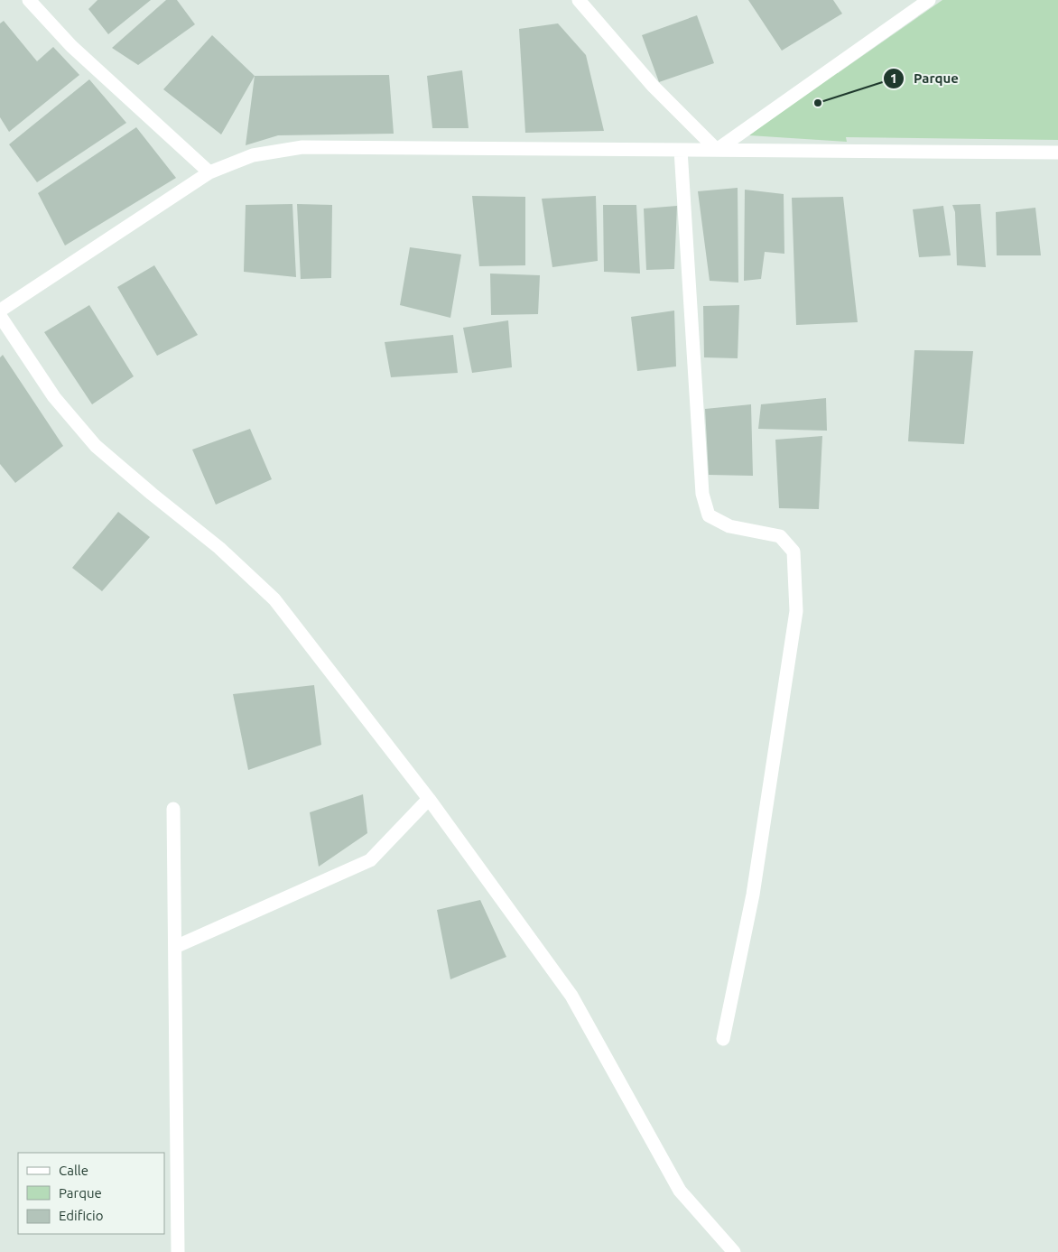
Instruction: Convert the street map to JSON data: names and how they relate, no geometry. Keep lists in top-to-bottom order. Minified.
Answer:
{"places":["Parque"],"legend":["Calle","Parque","Edificio"]}
